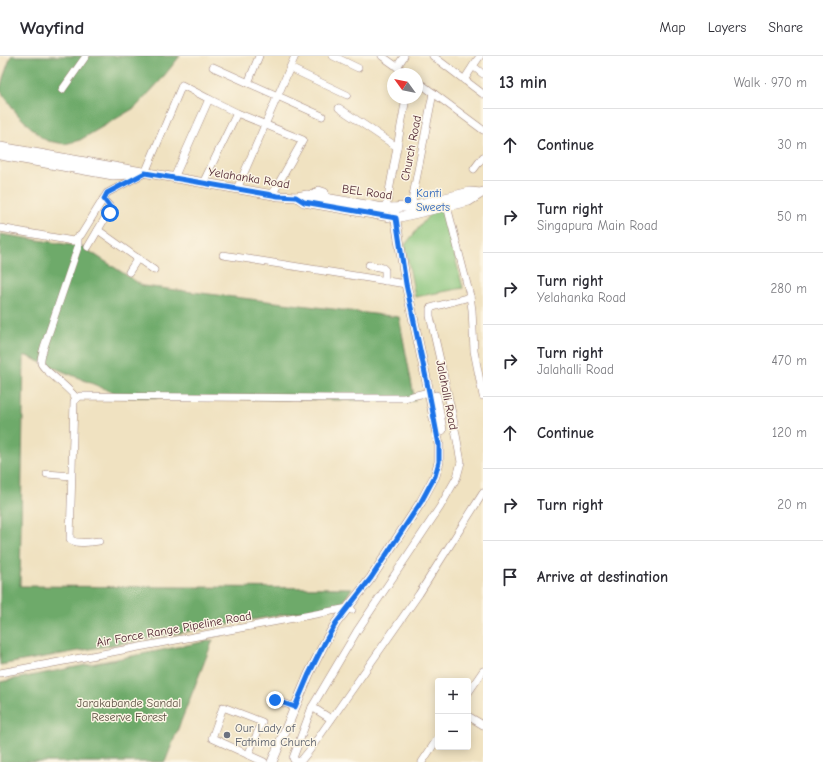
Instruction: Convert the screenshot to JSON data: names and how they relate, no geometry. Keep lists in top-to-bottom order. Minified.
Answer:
{"streets":{"main road":["Yelahanka Road","BEL Road","Jalahalli Road"],"street":["Church Road","Air Force Range Pipeline Road"]},"crossings":[["Church Road","BEL Road"],["Yelahanka Road","BEL Road"],["Yelahanka Road","Jalahalli Road"],["BEL Road","Jalahalli Road"],["Jalahalli Road","Air Force Range Pipeline Road"]],"parks":["Jarakabande Sandal Reserve Forest"],"places":["Kanti Sweets","Our Lady of Fathima Church"],"north":"top left","page":{"header":"Wayfind","nav":["Map","Layers","Share"],"heading":["13 min","Walk · 970 m"],"list":[["Continue","30 m"],["Turn right","Singapura Main Road","50 m"],["Turn right","Yelahanka Road","280 m"],["Turn right","Jalahalli Road","470 m"],["Continue","120 m"],["Turn right","20 m"],"Arrive at destination"],"map_buttons":["+","−"]}}
